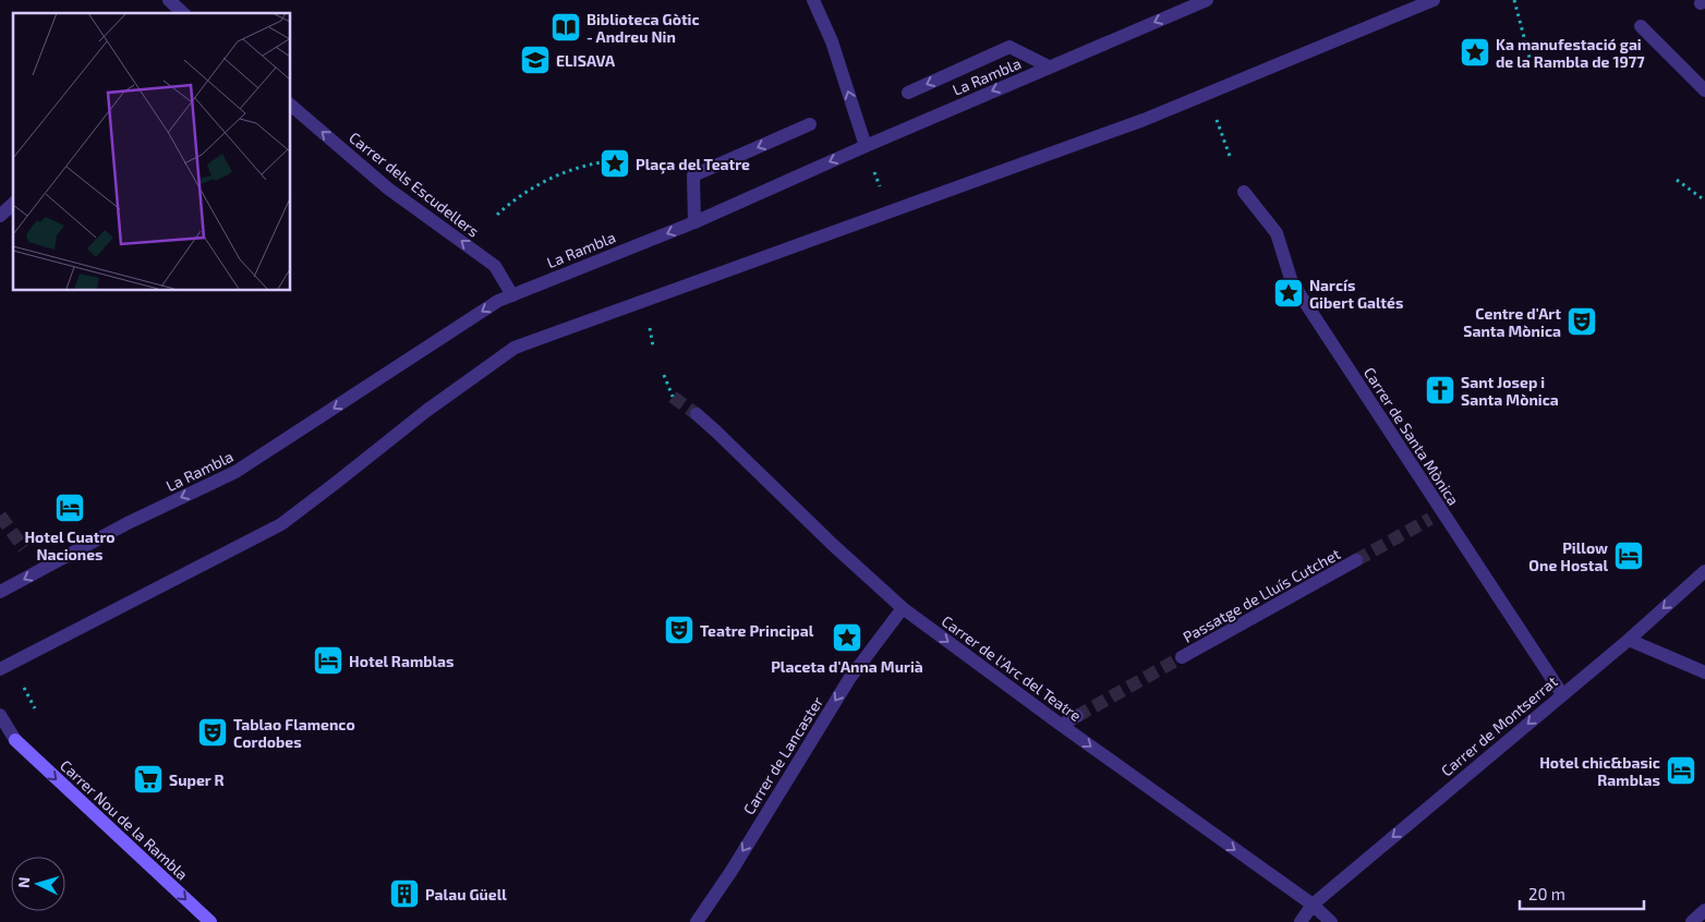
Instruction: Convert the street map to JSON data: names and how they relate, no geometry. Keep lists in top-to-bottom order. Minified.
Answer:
{"streets":{"street":["La Rambla","Carrer dels Escudellers","Carrer de Santa Mònica","Passatge de Lluís Cutchet","Carrer de l'Arc del Teatre","Carrer de Montserrat","Carrer de Lancaster","Carrer Nou de la Rambla"]},"crossings":[["La Rambla","Carrer dels Escudellers"],["Carrer de Santa Mònica","Carrer de Montserrat"],["Carrer de l'Arc del Teatre","Carrer de Montserrat"],["Carrer de l'Arc del Teatre","Carrer de Lancaster"]],"one_way":["Carrer dels Escudellers","Carrer de l'Arc del Teatre","Carrer de Montserrat","Carrer de Lancaster","Carrer Nou de la Rambla"],"places":{"library":["Biblioteca Gòtic - Andreu Nin"],"place":["Ka manufestació gai de la Rambla de 1977","Plaça del Teatre","Narcís Gibert Galtés","Placeta d'Anna Murià"],"school or university":["ELISAVA"],"theatre":["Centre d'Art Santa Mònica","Teatre Principal","Tablao Flamenco Cordobes"],"church":["Sant Josep i Santa Mònica"],"hotel":["Hotel Cuatro Naciones","Pillow One Hostal","Hotel Ramblas","Hotel chic&basic Ramblas"],"supermarket":["Super R"],"building":["Palau Güell"]},"scale_bar":"20 m","north":"left"}
